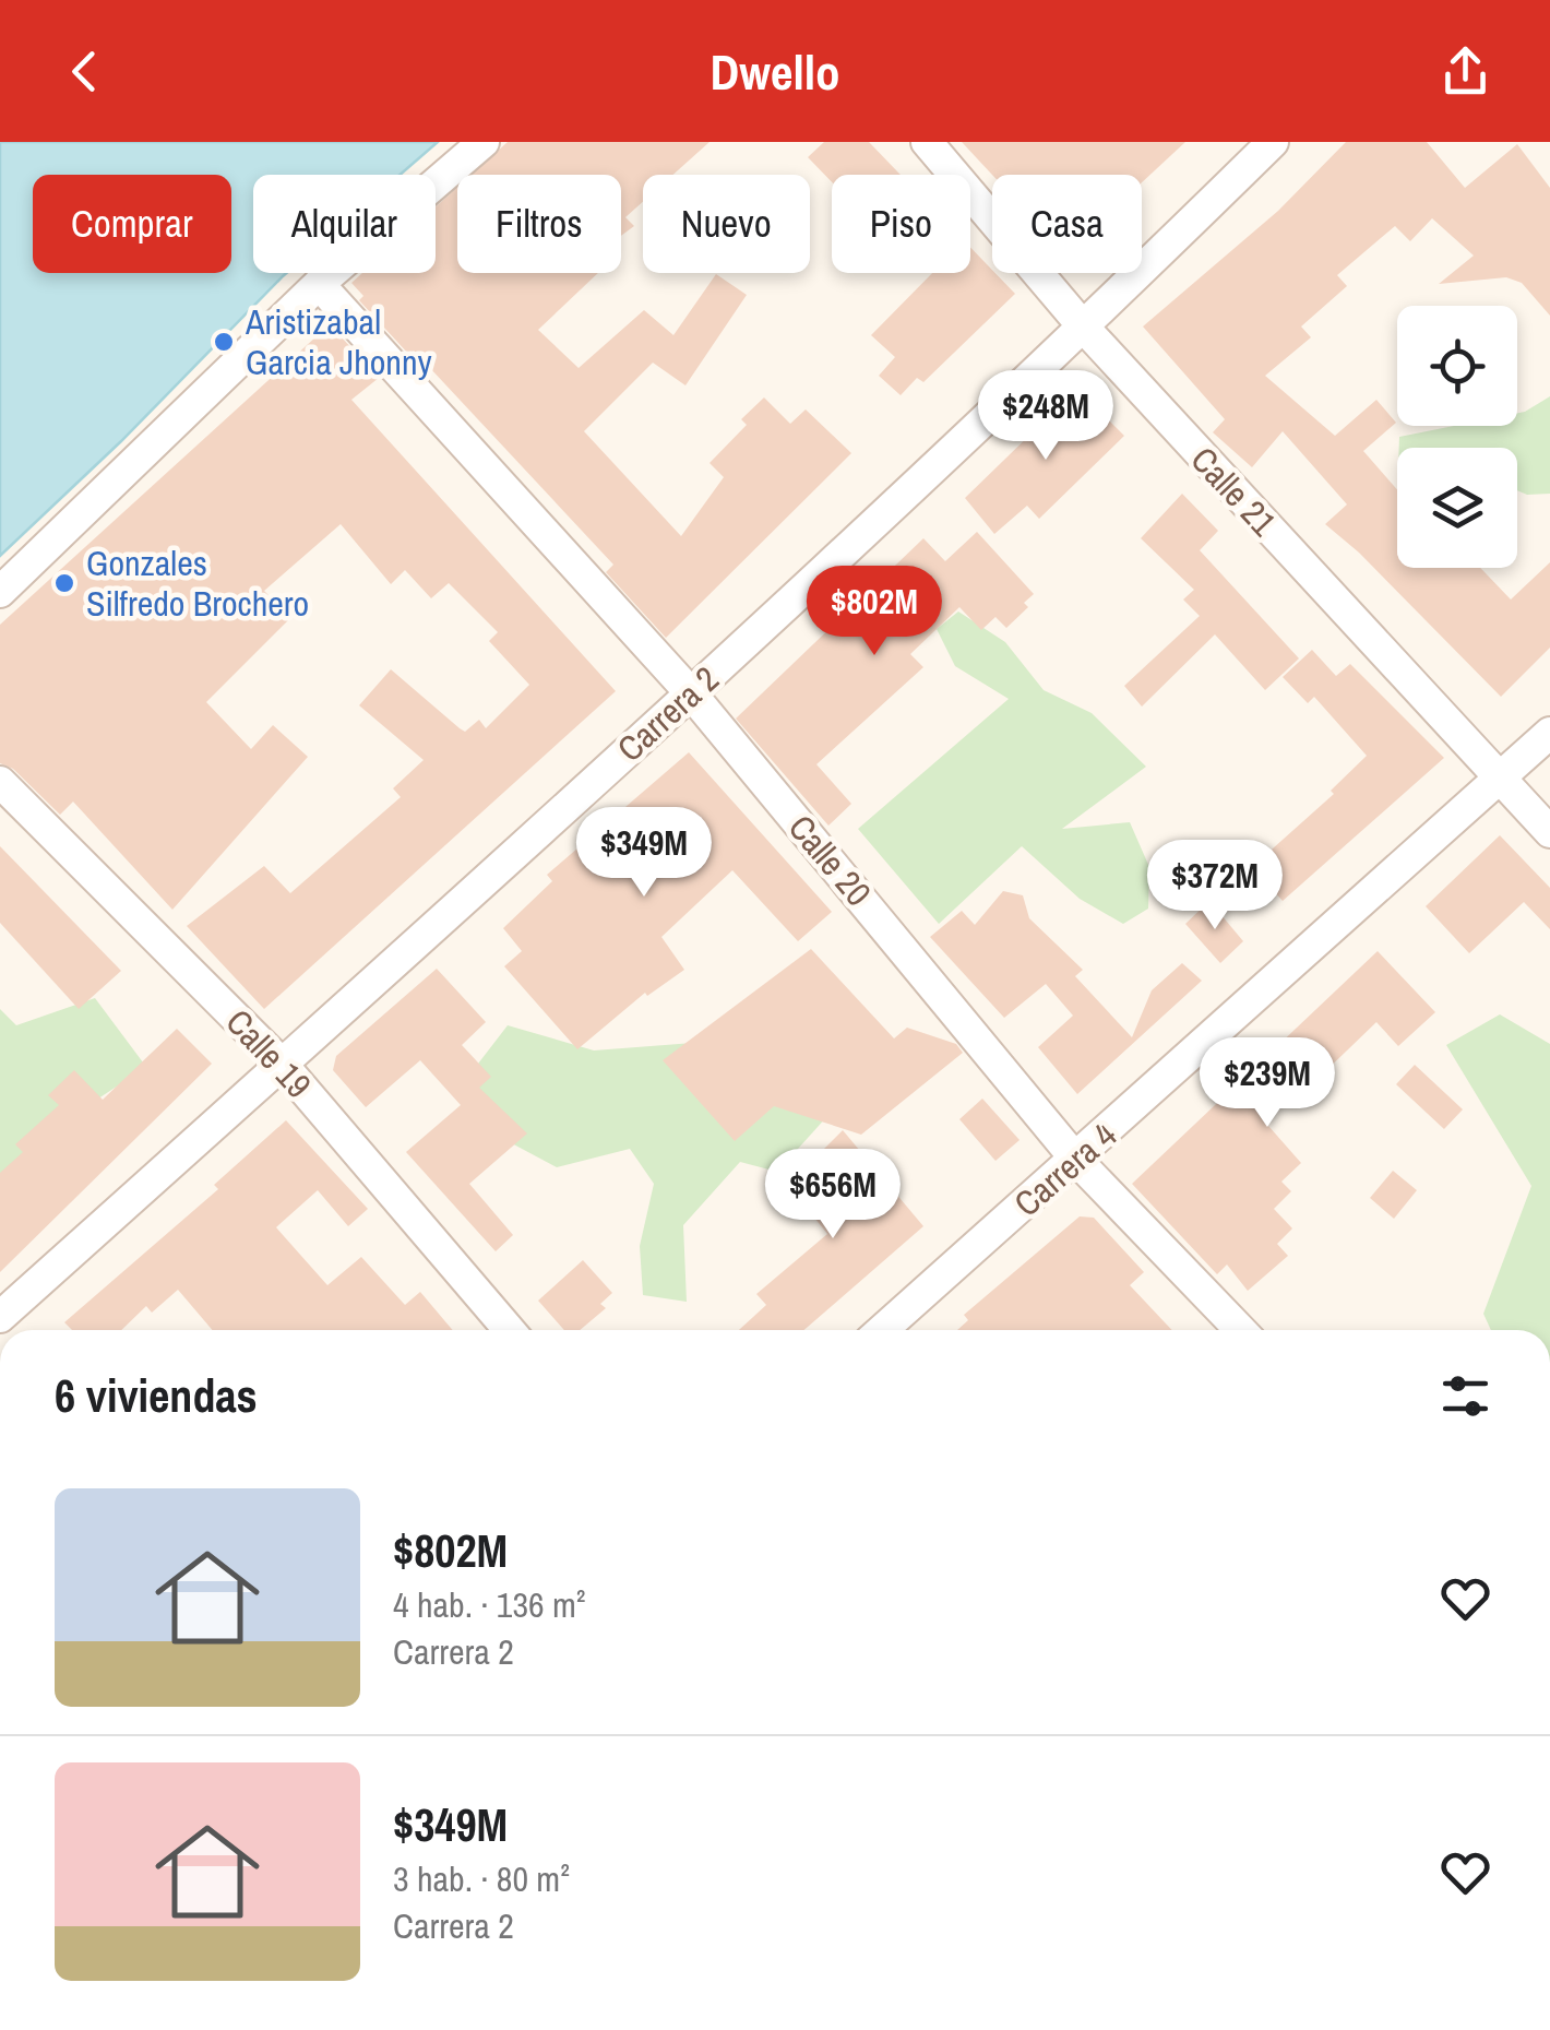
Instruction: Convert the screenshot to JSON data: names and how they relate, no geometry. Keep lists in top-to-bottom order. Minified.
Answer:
{"streets":{"street":["Calle 21","Carrera 2","Calle 20","Calle 19","Carrera 4"]},"crossings":[["Calle 21","Carrera 2"],["Calle 21","Carrera 4"],["Carrera 2","Calle 20"],["Carrera 2","Calle 19"],["Calle 20","Carrera 4"]],"places":["Aristizabal Garcia Jhonny","Gonzales Silfredo Brochero"],"page":{"header":"Dwello","chip":["Comprar","Alquilar","Filtros","Nuevo","Piso","Casa"],"price":["$248M","$802M","$349M","$372M","$239M","$656M"],"heading":"6 viviendas","list":[{"name":"$802M","note":"4 hab. · 136 m² · Carrera 2"},{"name":"$349M","note":"3 hab. · 80 m² · Carrera 2"}]}}
